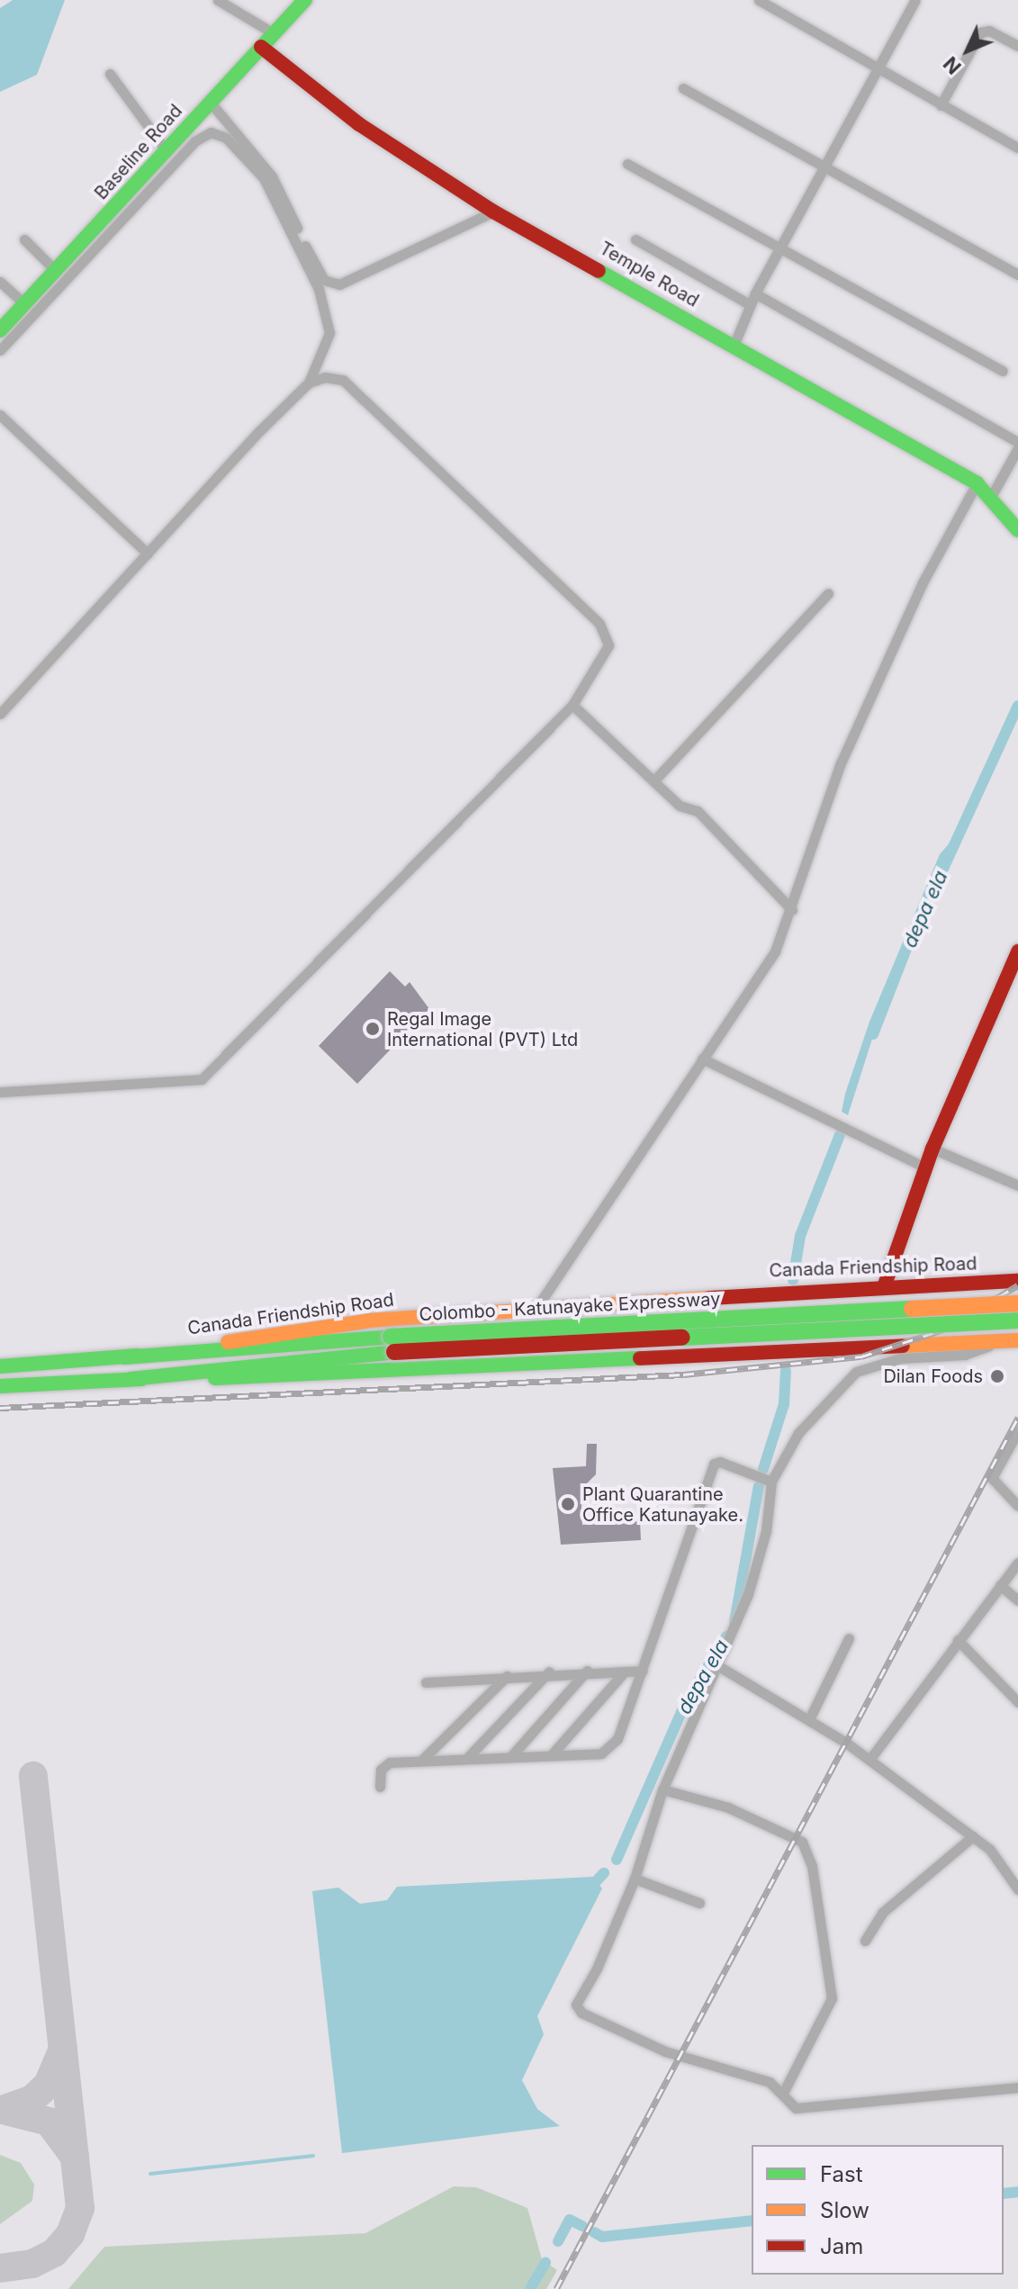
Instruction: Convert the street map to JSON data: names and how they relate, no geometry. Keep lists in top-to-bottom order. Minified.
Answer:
{"streets":{"main road":["Baseline Road","Temple Road","Canada Friendship Road","Colombo - Katunayake Expressway"]},"crossings":[["Baseline Road","Temple Road"],["Canada Friendship Road","Colombo - Katunayake Expressway"]],"water":["depa ela"],"places":["Regal Image International (PVT) Ltd","Dilan Foods","Plant Quarantine Office Katunayake."],"legend":["Fast","Slow","Jam"],"north":"bottom left"}
